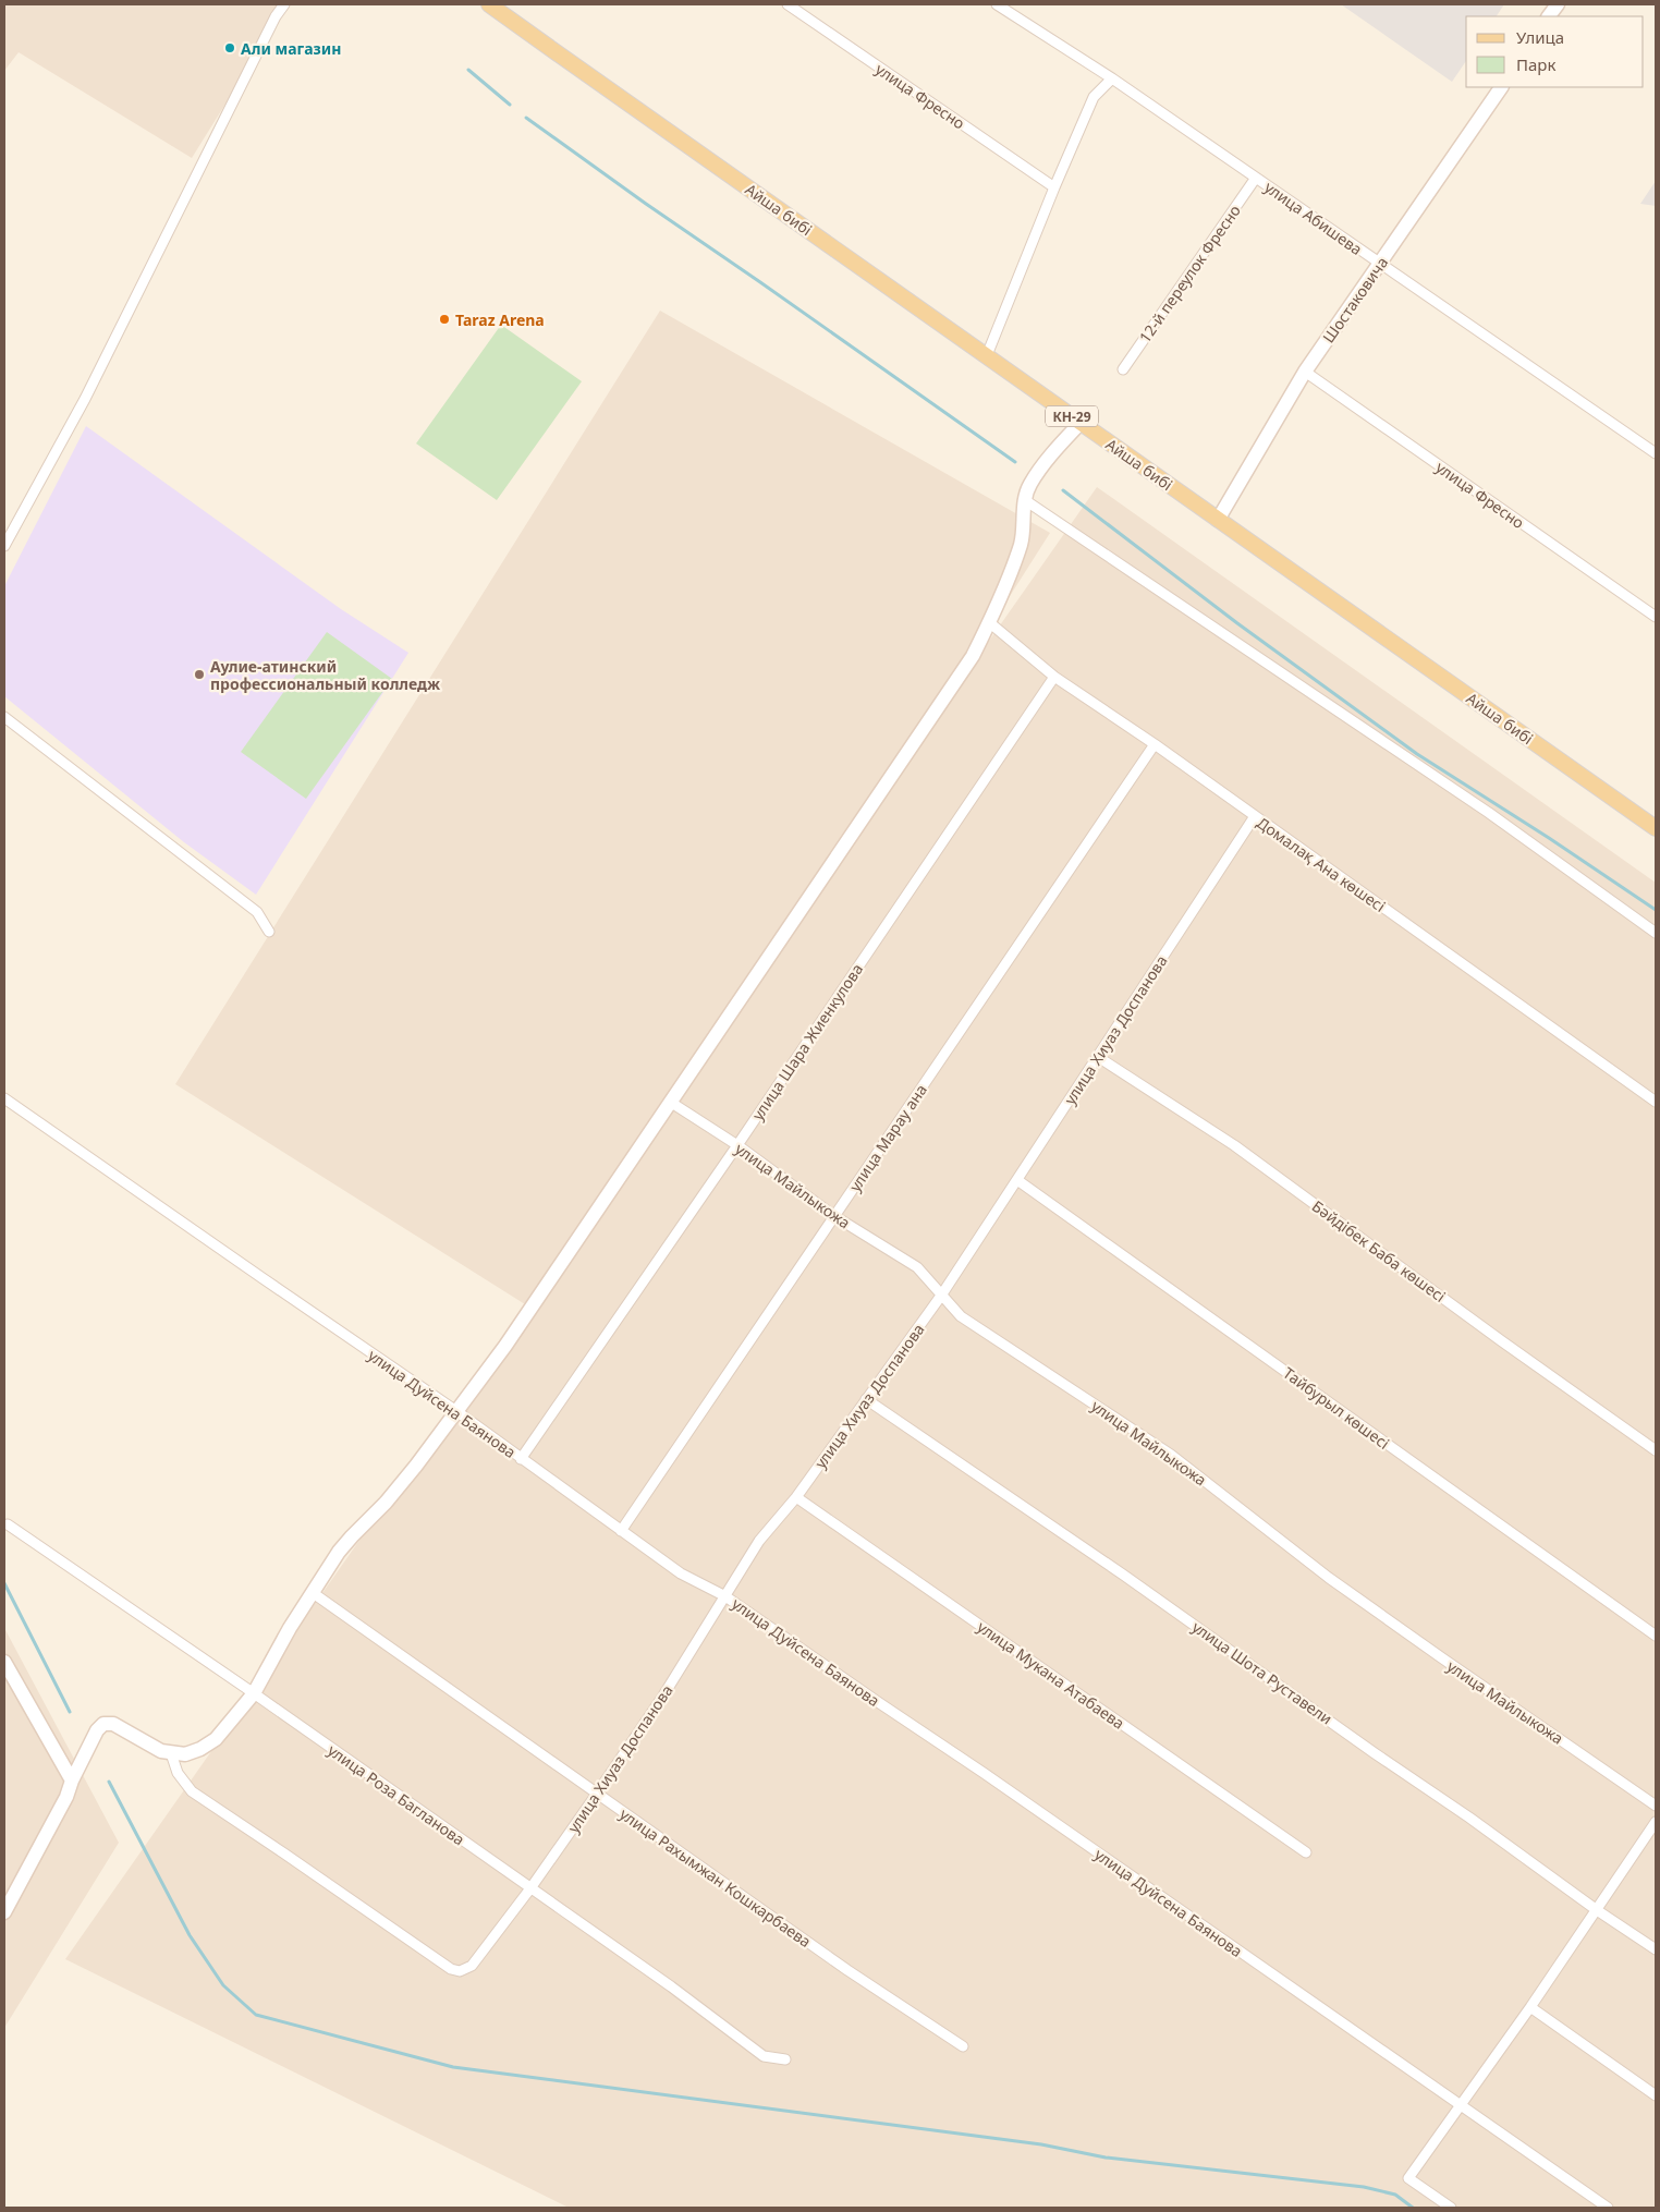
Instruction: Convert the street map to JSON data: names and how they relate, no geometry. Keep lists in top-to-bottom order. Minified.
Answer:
{"streets":{"main road":["Айша бибі","КН-29"],"street":["улица Фресно","улица Абишева","12-й переулок Фресно","Шостаковича","Домалақ Ана көшесі","улица Хиуаз Доспанова","улица Шара Жиенкулова","улица Марау ана","улица Майлыкожа","Бәйдібек Баба көшесі","улица Дуйсена Баянова","Тайбурыл көшесі","улица Шота Руставели","улица Мукана Атабаева","улица Роза Багланова","улица Рахымжан Кошкарбаева"]},"crossings":[["улица Фресно","Шостаковича"],["Айша бибі","Шостаковича"],["улица Абишева","12-й переулок Фресно"],["улица Абишева","Шостаковича"],["Домалақ Ана көшесі","улица Хиуаз Доспанова"],["Домалақ Ана көшесі","улица Шара Жиенкулова"],["Домалақ Ана көшесі","улица Марау ана"],["улица Хиуаз Доспанова","улица Майлыкожа"],["улица Хиуаз Доспанова","Бәйдібек Баба көшесі"],["улица Хиуаз Доспанова","улица Дуйсена Баянова"],["улица Хиуаз Доспанова","Тайбурыл көшесі"],["улица Хиуаз Доспанова","улица Шота Руставели"],["улица Хиуаз Доспанова","улица Мукана Атабаева"],["улица Хиуаз Доспанова","улица Роза Багланова"],["улица Хиуаз Доспанова","улица Рахымжан Кошкарбаева"],["улица Шара Жиенкулова","улица Майлыкожа"],["улица Шара Жиенкулова","улица Дуйсена Баянова"],["улица Марау ана","улица Майлыкожа"],["улица Марау ана","улица Дуйсена Баянова"]],"places":["Али магазин","Taraz Arena","Аулие-атинский профессиональный колледж"],"legend":["Улица","Парк"]}
